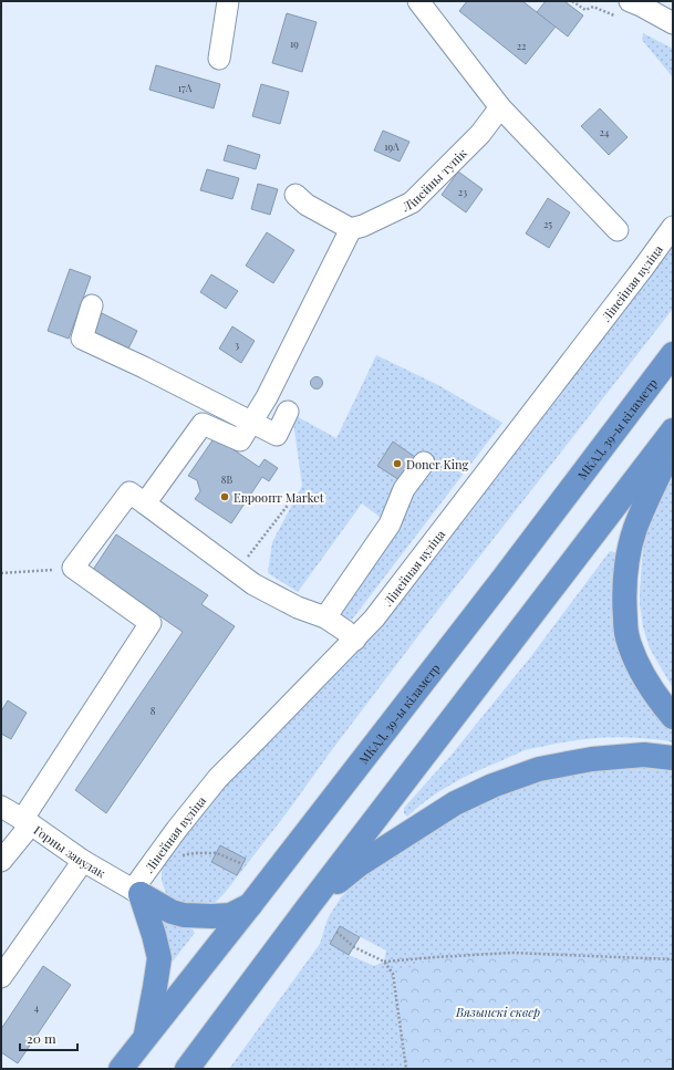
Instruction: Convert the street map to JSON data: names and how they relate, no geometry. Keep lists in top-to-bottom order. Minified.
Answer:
{"streets":{"highway":["МКАД, 39-ы кіламетр"],"street":["Лінейны тупік","Лінейная вуліца","Горны завулак"]},"crossings":[["Лінейная вуліца","Горны завулак"]],"parks":["Вязынскі сквер"],"places":["Doner King","Евроопт Market"],"house_numbers":["19","22","17А","24","19А","23","25","3","8В","8","4"],"scale_bar":"20 m"}
